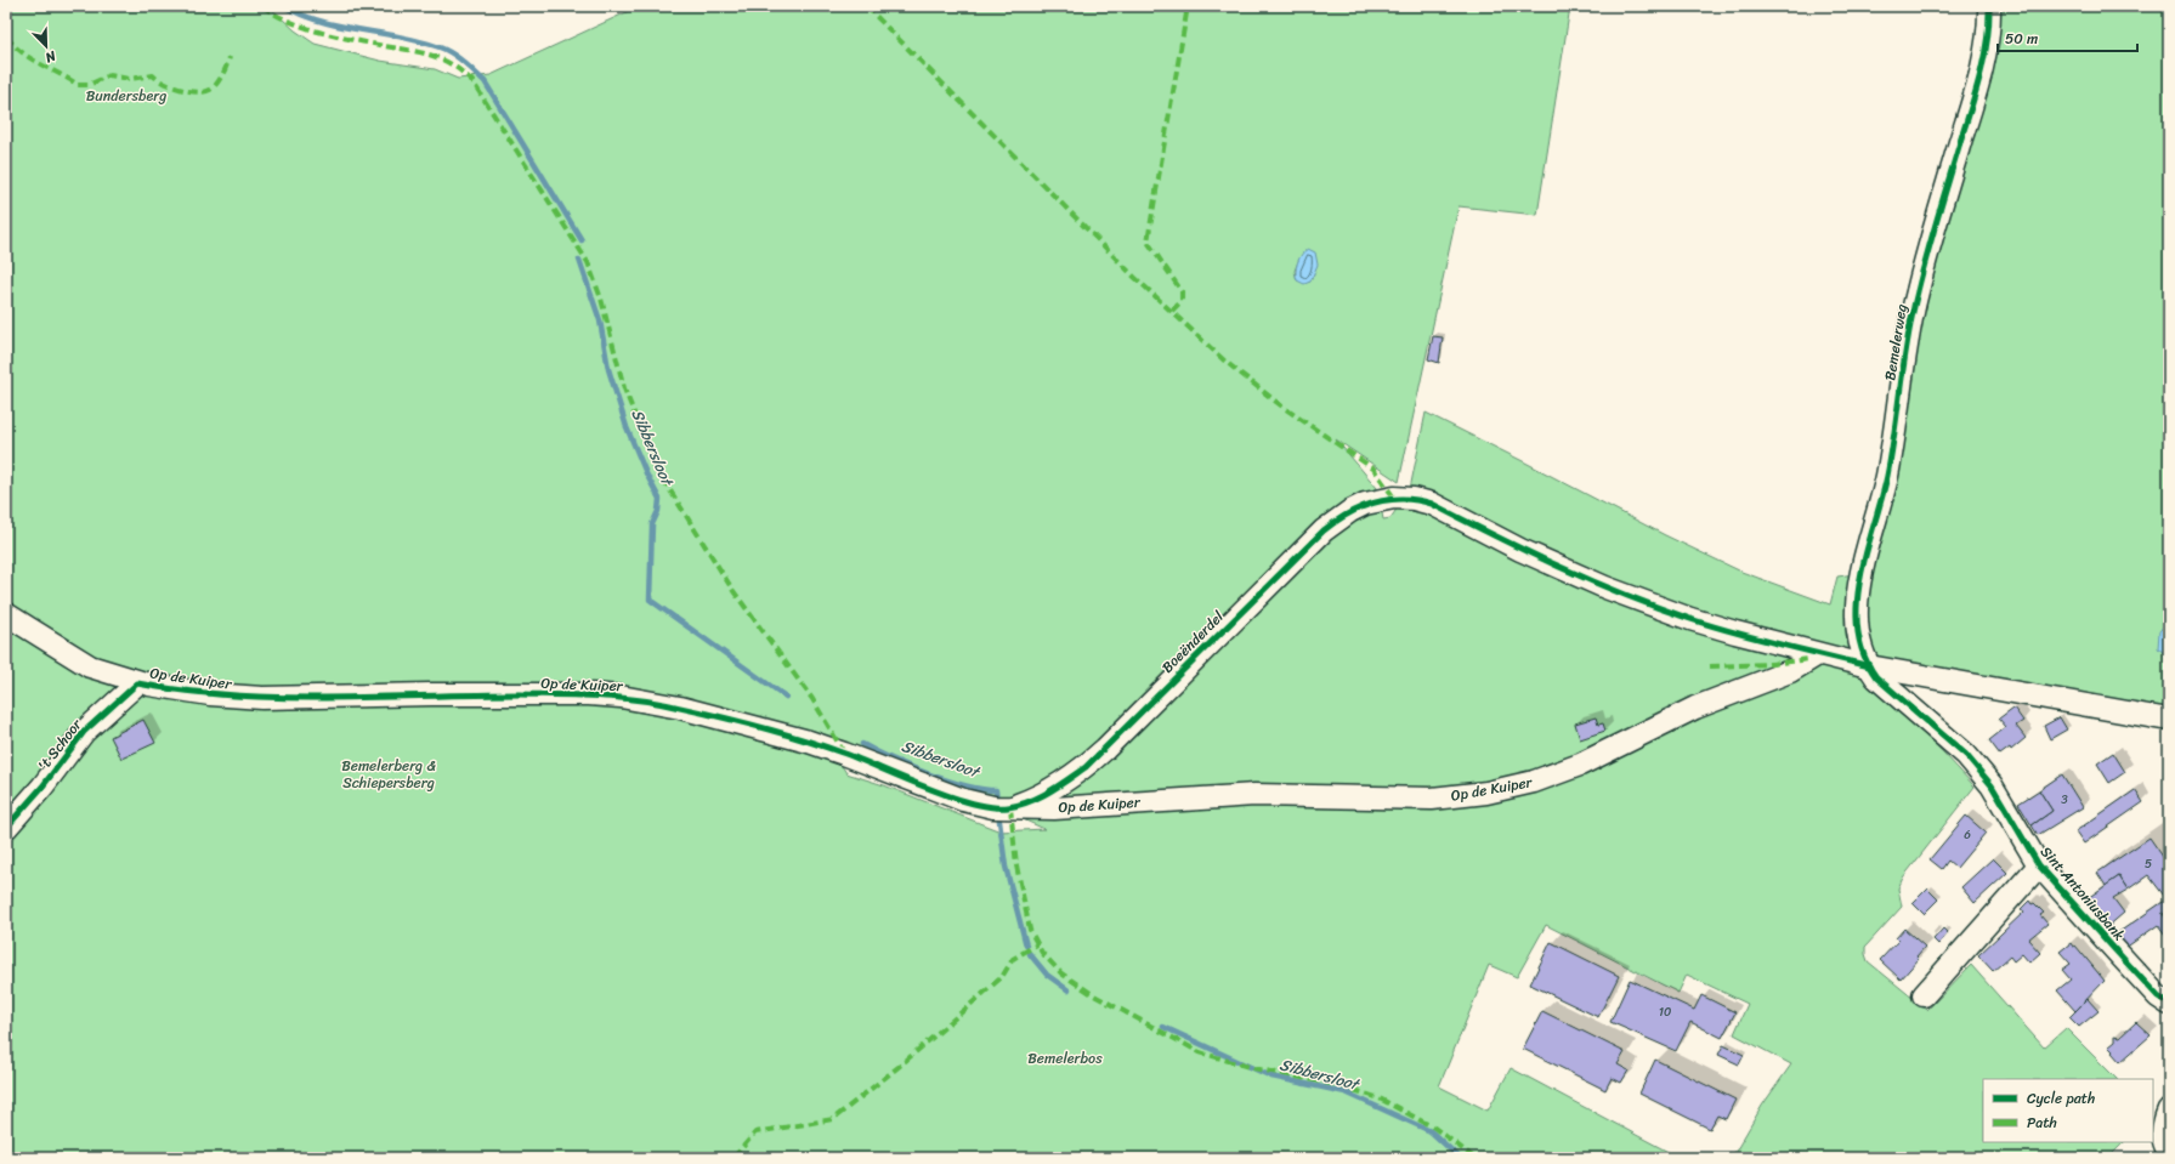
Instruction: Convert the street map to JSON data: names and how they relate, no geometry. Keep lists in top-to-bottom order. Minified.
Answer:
{"streets":{"street":["Bemelerweg","Boeënderdel","Op de Kuiper","'t Schoor","Sint Antoniusbank"]},"crossings":[["Bemelerweg","Boeënderdel"],["Bemelerweg","Sint Antoniusbank"],["Boeënderdel","Op de Kuiper"],["Boeënderdel","Sint Antoniusbank"],["Op de Kuiper","'t Schoor"]],"water":["Sibbersloot"],"parks":["Bundersberg","Bemelerberg & Schiepersberg","Bemelerbos"],"house_numbers":["3","6","5","10"],"legend":["Cycle path","Path"],"scale_bar":"50 m","north":"bottom right"}
